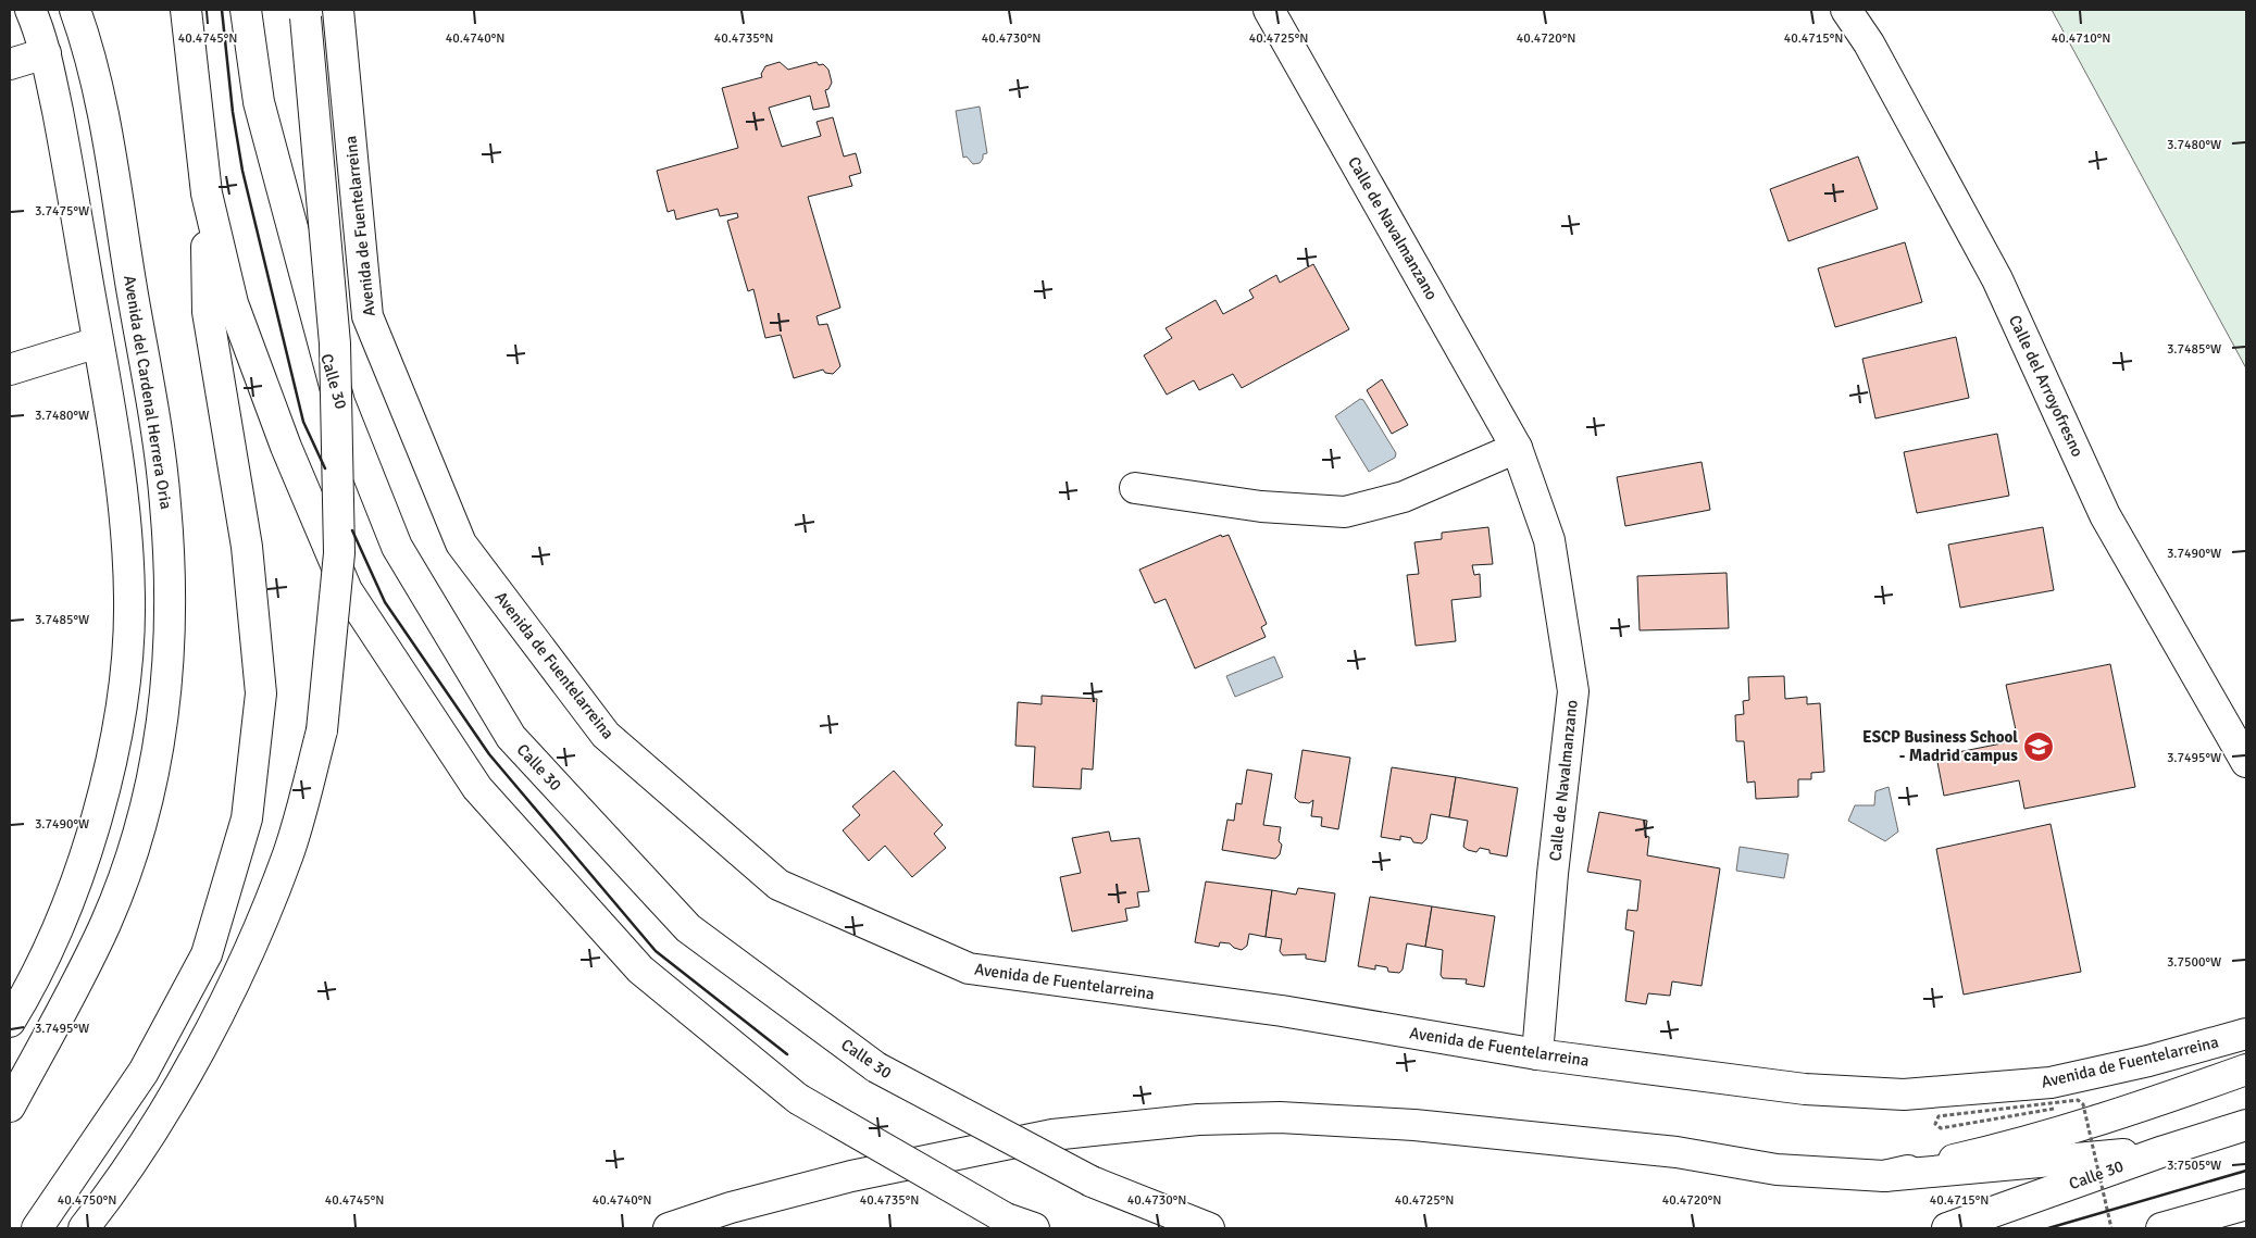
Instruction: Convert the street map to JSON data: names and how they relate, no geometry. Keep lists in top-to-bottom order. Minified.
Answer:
{"streets":{"main road":["Avenida de Fuentelarreina","Calle de Navalmanzano","Calle 30","Calle del Arroyofresno","Avenida del Cardenal Herrera Oria"]},"crossings":[["Avenida de Fuentelarreina","Calle de Navalmanzano"]],"places":{"school or university":["ESCP Business School - Madrid campus"]},"coordinates":["40.4745°N","40.4740°N","40.4735°N","40.4730°N","40.4725°N","40.4720°N","40.4715°N","40.4710°N","3.7480°W","3.7475°W","3.7485°W","3.7490°W","3.7495°W","3.7500°W","3.7505°W","40.4750°N"]}
